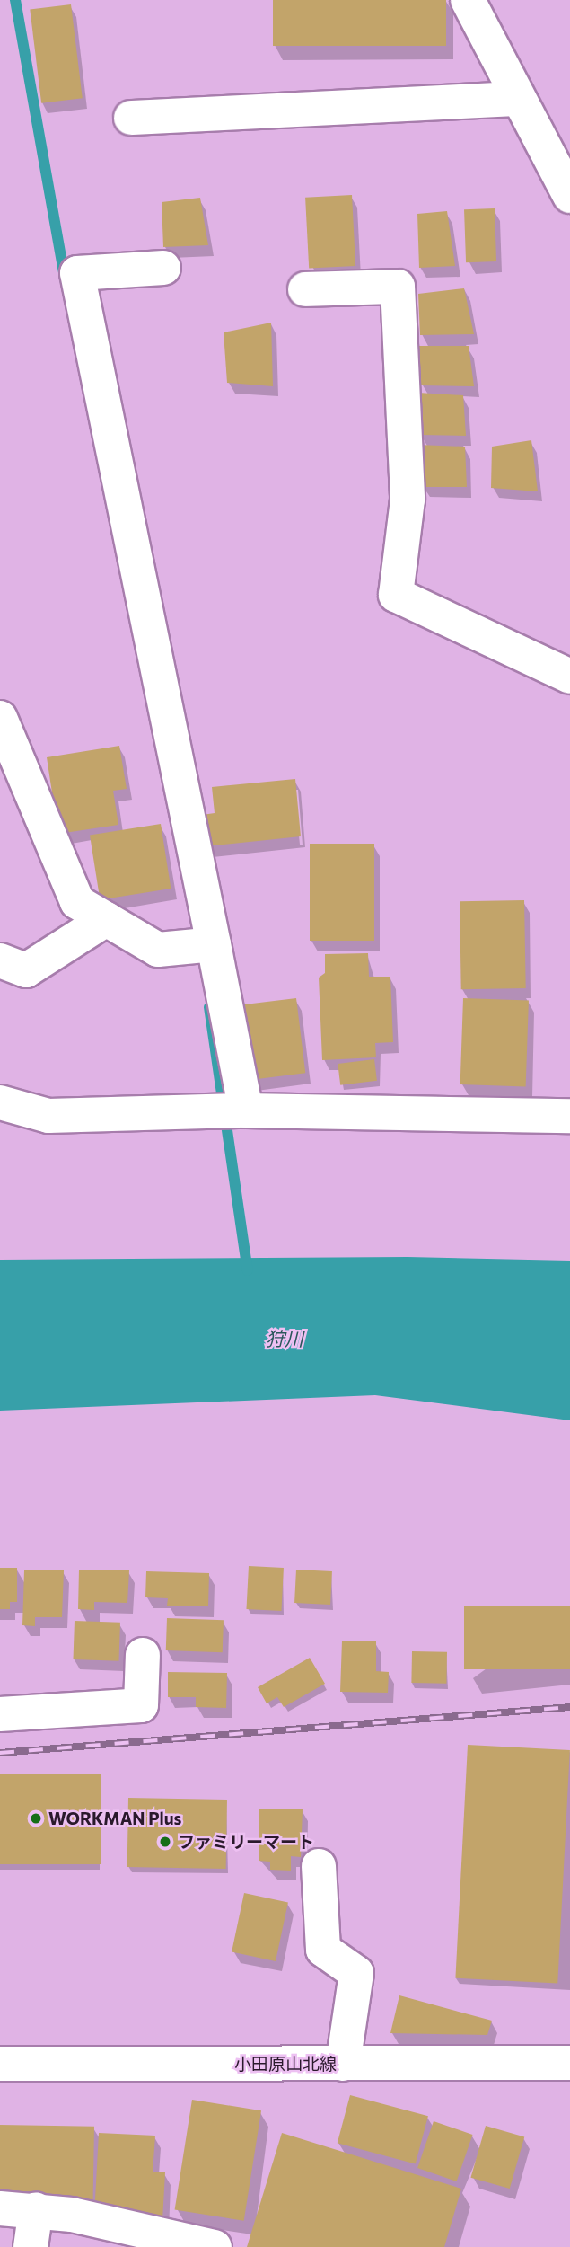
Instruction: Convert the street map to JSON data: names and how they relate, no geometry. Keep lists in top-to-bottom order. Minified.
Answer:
{"streets":{"street":["小田原山北線"]},"water":["狩川"],"places":["WORKMAN Plus","ファミリーマート"]}
